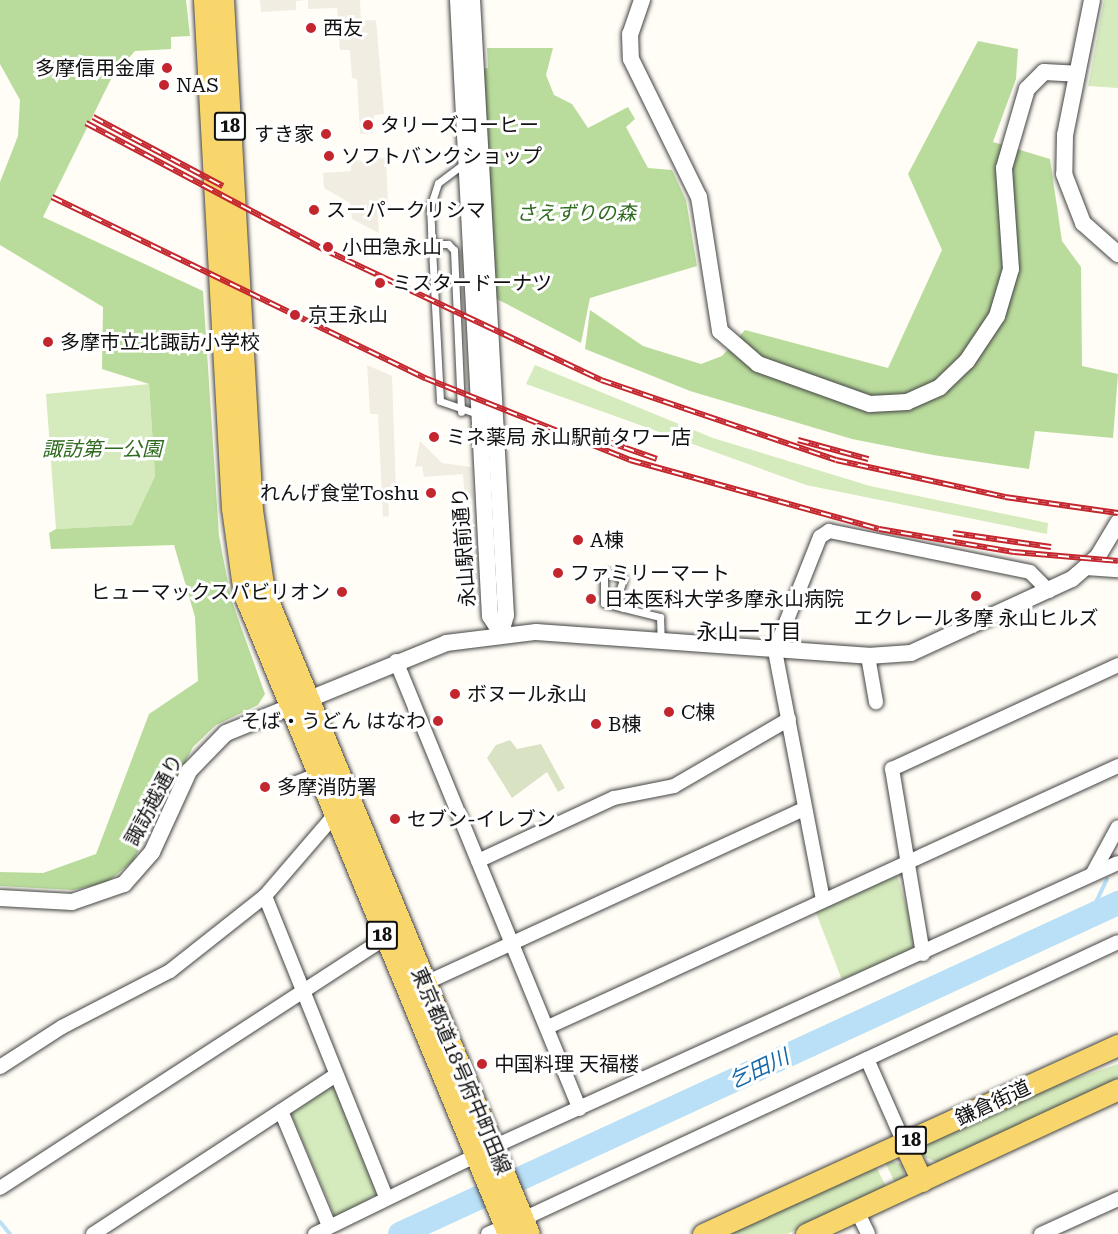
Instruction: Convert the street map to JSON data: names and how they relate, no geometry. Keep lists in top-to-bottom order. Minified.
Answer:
{"streets":{"main road":["18","東京都道18号府中町田線","鎌倉街道"],"street":["永山駅前通り","諏訪越通り"]},"crossings":[["永山駅前通り","諏訪越通り"],["諏訪越通り","東京都道18号府中町田線"]],"districts":["永山一丁目"],"water":["乞田川"],"parks":["さえずりの森","諏訪第一公園"],"places":["西友","多摩信用金庫","NAS","タリーズコーヒー","すき家","ソフトバンクショップ","スーパークリシマ","小田急永山","ミスタードーナツ","京王永山","多摩市立北諏訪小学校","ミネ薬局 永山駅前タワー店","れんげ食堂Toshu","A棟","ファミリーマート","ヒューマックスパビリオン","エクレール多摩 永山ヒルズ","日本医科大学多摩永山病院","ボヌール永山","C棟","そば・うどん はなわ","B棟","多摩消防署","セブン-イレブン","中国料理 天福楼"]}
